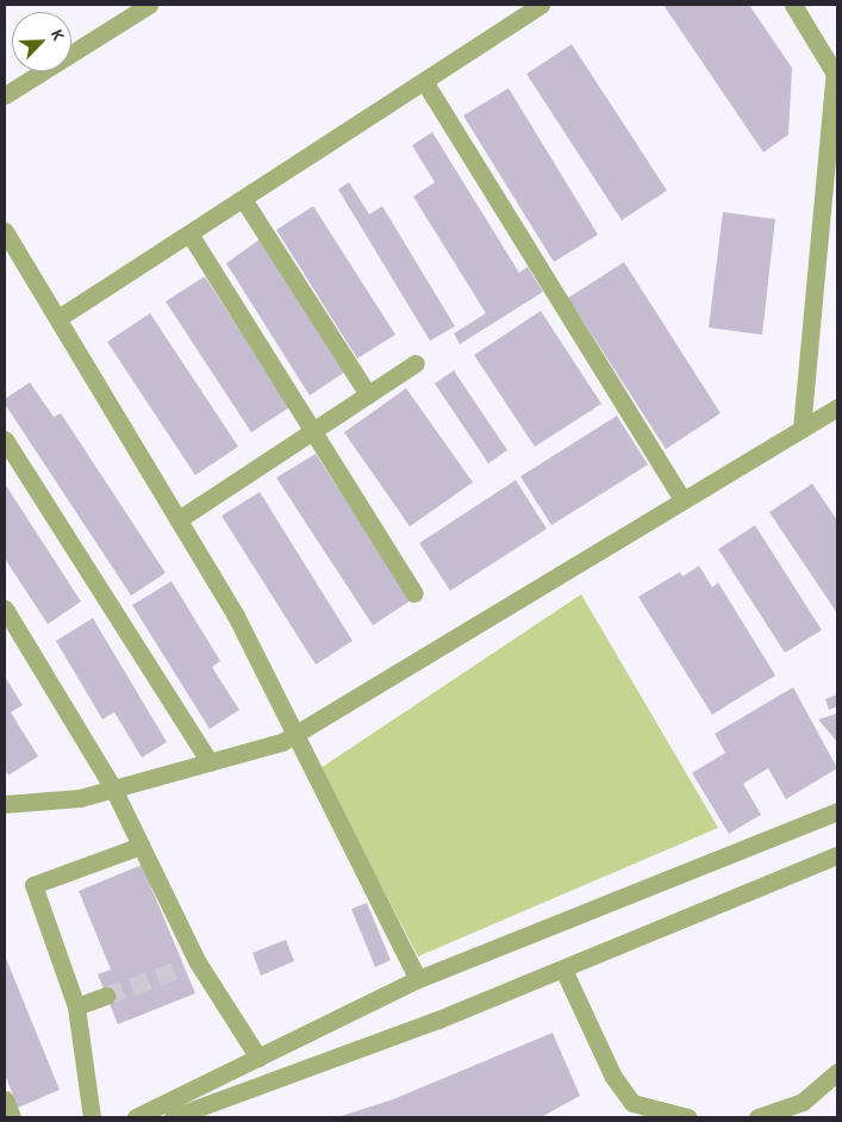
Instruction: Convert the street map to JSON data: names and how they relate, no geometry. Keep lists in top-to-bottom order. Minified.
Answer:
{"north":"top right"}
